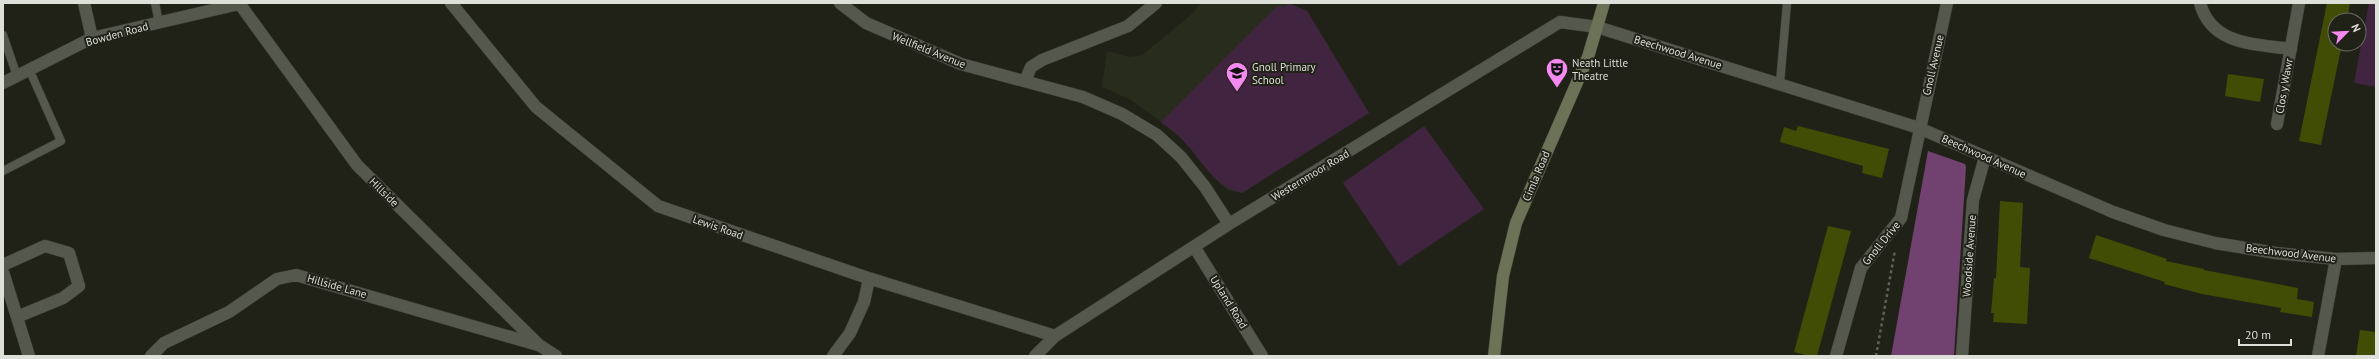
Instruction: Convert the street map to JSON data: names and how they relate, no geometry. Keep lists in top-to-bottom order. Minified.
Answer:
{"streets":{"main road":["Cimla Road"],"street":["Bowden Road","Wellfield Avenue","Beechwood Avenue","Gnoll Avenue","Clos y Wawr","Westernmoor Road","Hillside","Lewis Road","Gnoll Drive","Woodside Avenue","Hillside Lane","Upland Road"]},"crossings":[["Bowden Road","Hillside"],["Wellfield Avenue","Westernmoor Road"],["Beechwood Avenue","Gnoll Avenue"],["Beechwood Avenue","Westernmoor Road"],["Beechwood Avenue","Cimla Road"],["Beechwood Avenue","Gnoll Drive"],["Beechwood Avenue","Woodside Avenue"],["Gnoll Avenue","Gnoll Drive"],["Westernmoor Road","Cimla Road"],["Westernmoor Road","Lewis Road"],["Westernmoor Road","Upland Road"],["Hillside","Hillside Lane"]],"places":{"theatre":["Neath Little Theatre"],"school or university":["Gnoll Primary School"]},"scale_bar":"20 m","north":"top right"}
